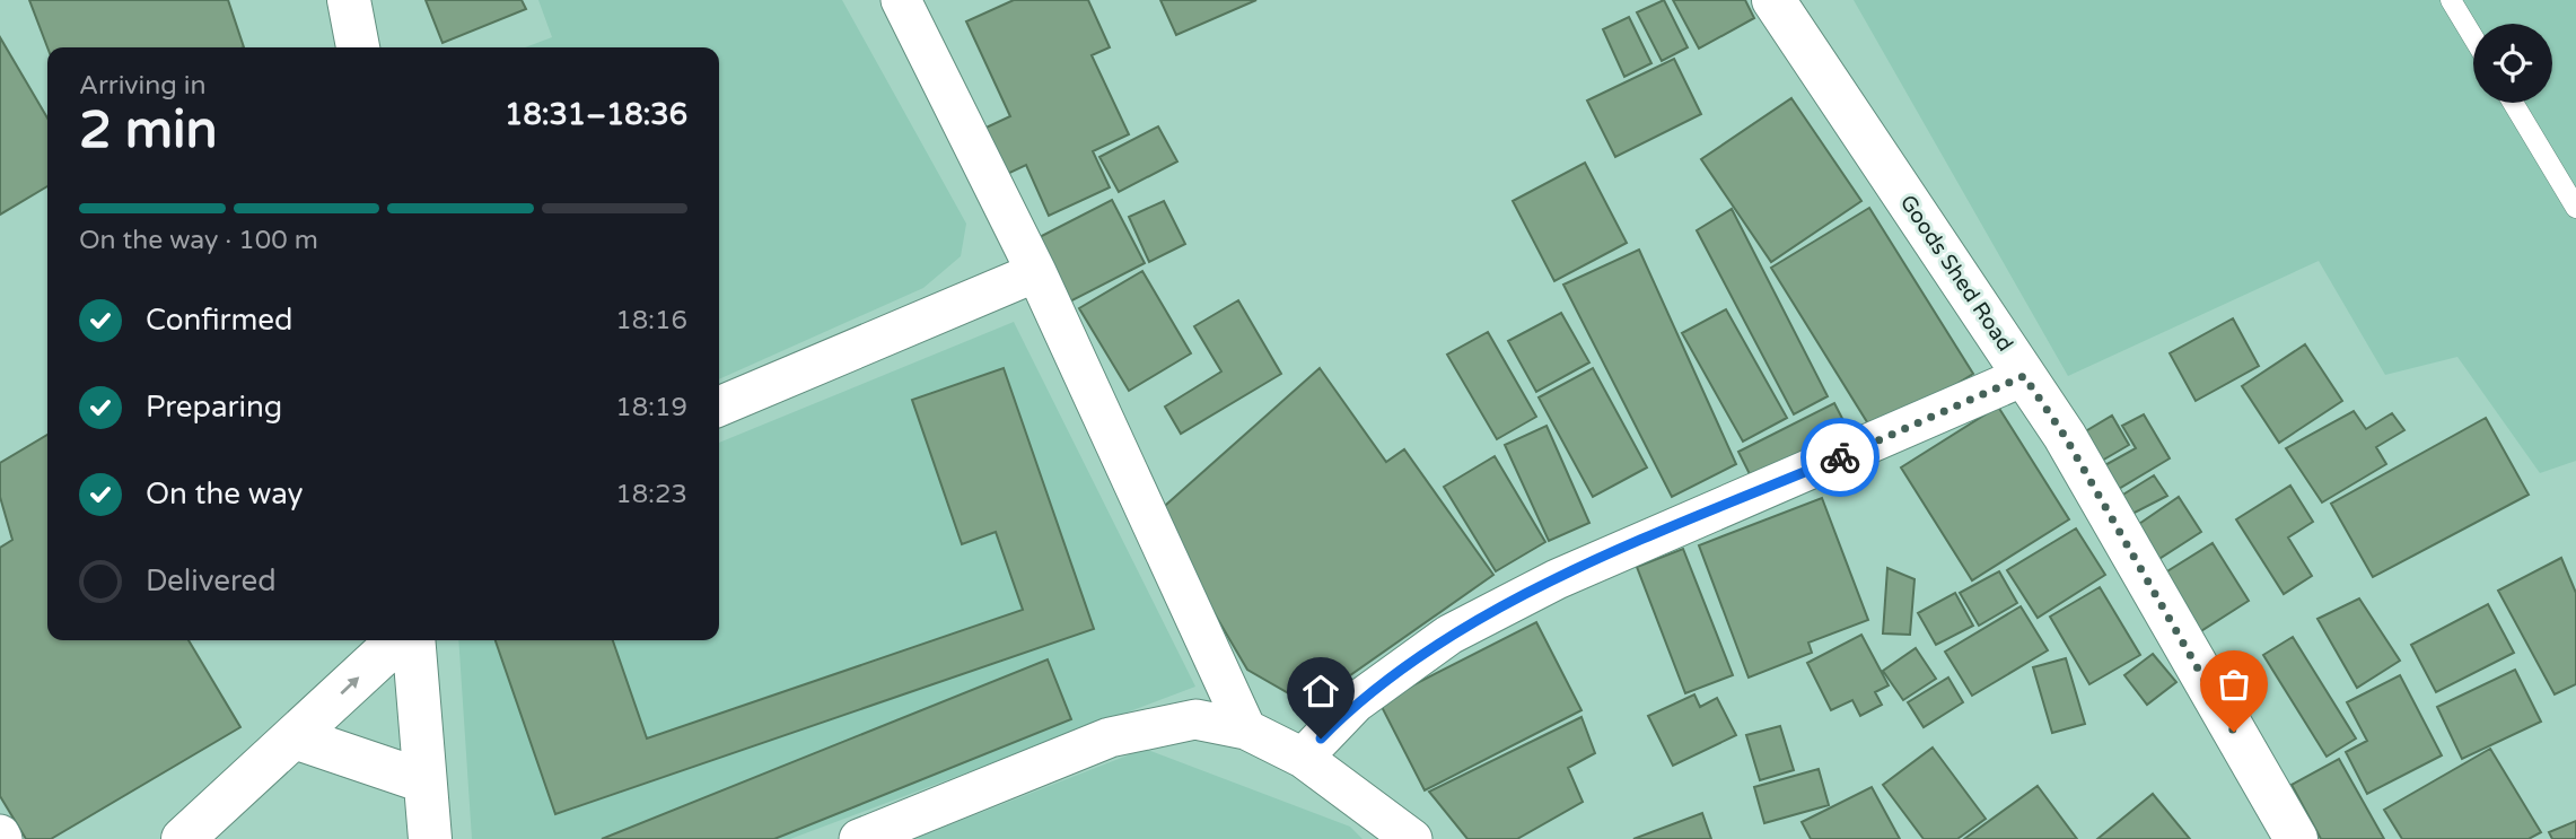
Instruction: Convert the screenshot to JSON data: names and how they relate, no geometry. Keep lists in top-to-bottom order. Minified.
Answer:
{"streets":{"street":["Goods Shed Road"]},"page":{"heading":["2 min","Arriving in","18:31–18:36"],"bar":"On the way · 100 m","list":[["Confirmed","18:16"],["Preparing","18:19"],["On the way","18:23"],"Delivered"]}}
